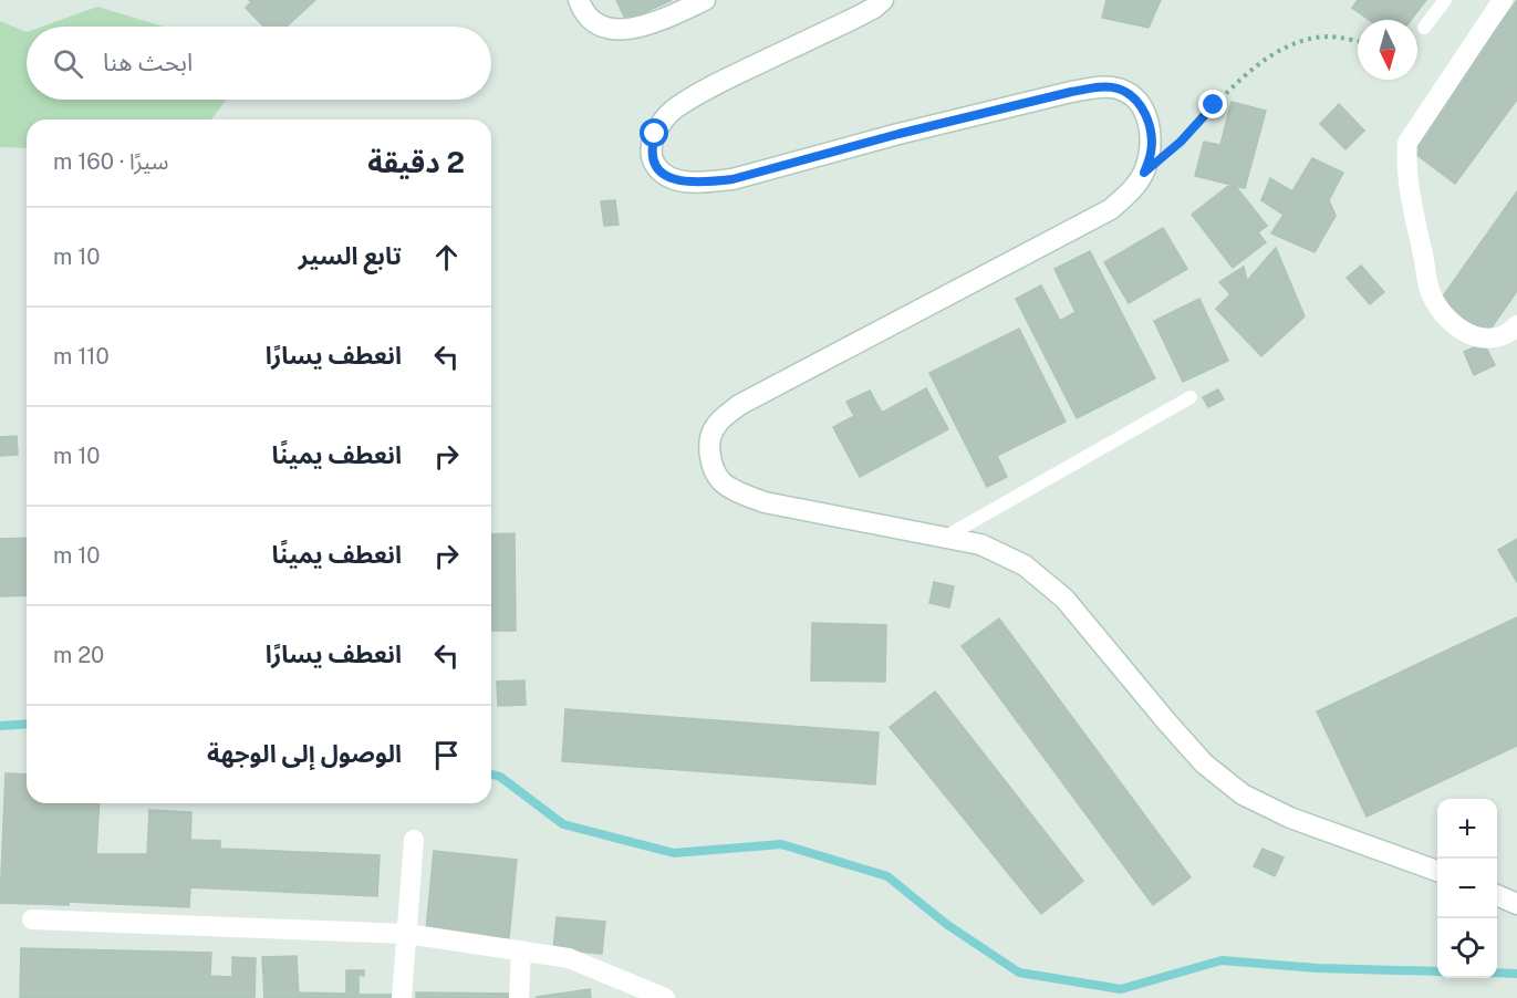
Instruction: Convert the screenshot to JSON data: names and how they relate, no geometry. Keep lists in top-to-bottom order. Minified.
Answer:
{"north":"bottom","page":{"search":"ابحث هنا","heading":["2 دقيقة","سيرًا · 160 m"],"list":[["تابع السير","10 m"],["انعطف يسارًا","110 m"],["انعطف يمينًا","10 m"],["انعطف يمينًا","10 m"],["انعطف يسارًا","20 m"],"الوصول إلى الوجهة"],"map_buttons":["+","−"]}}
